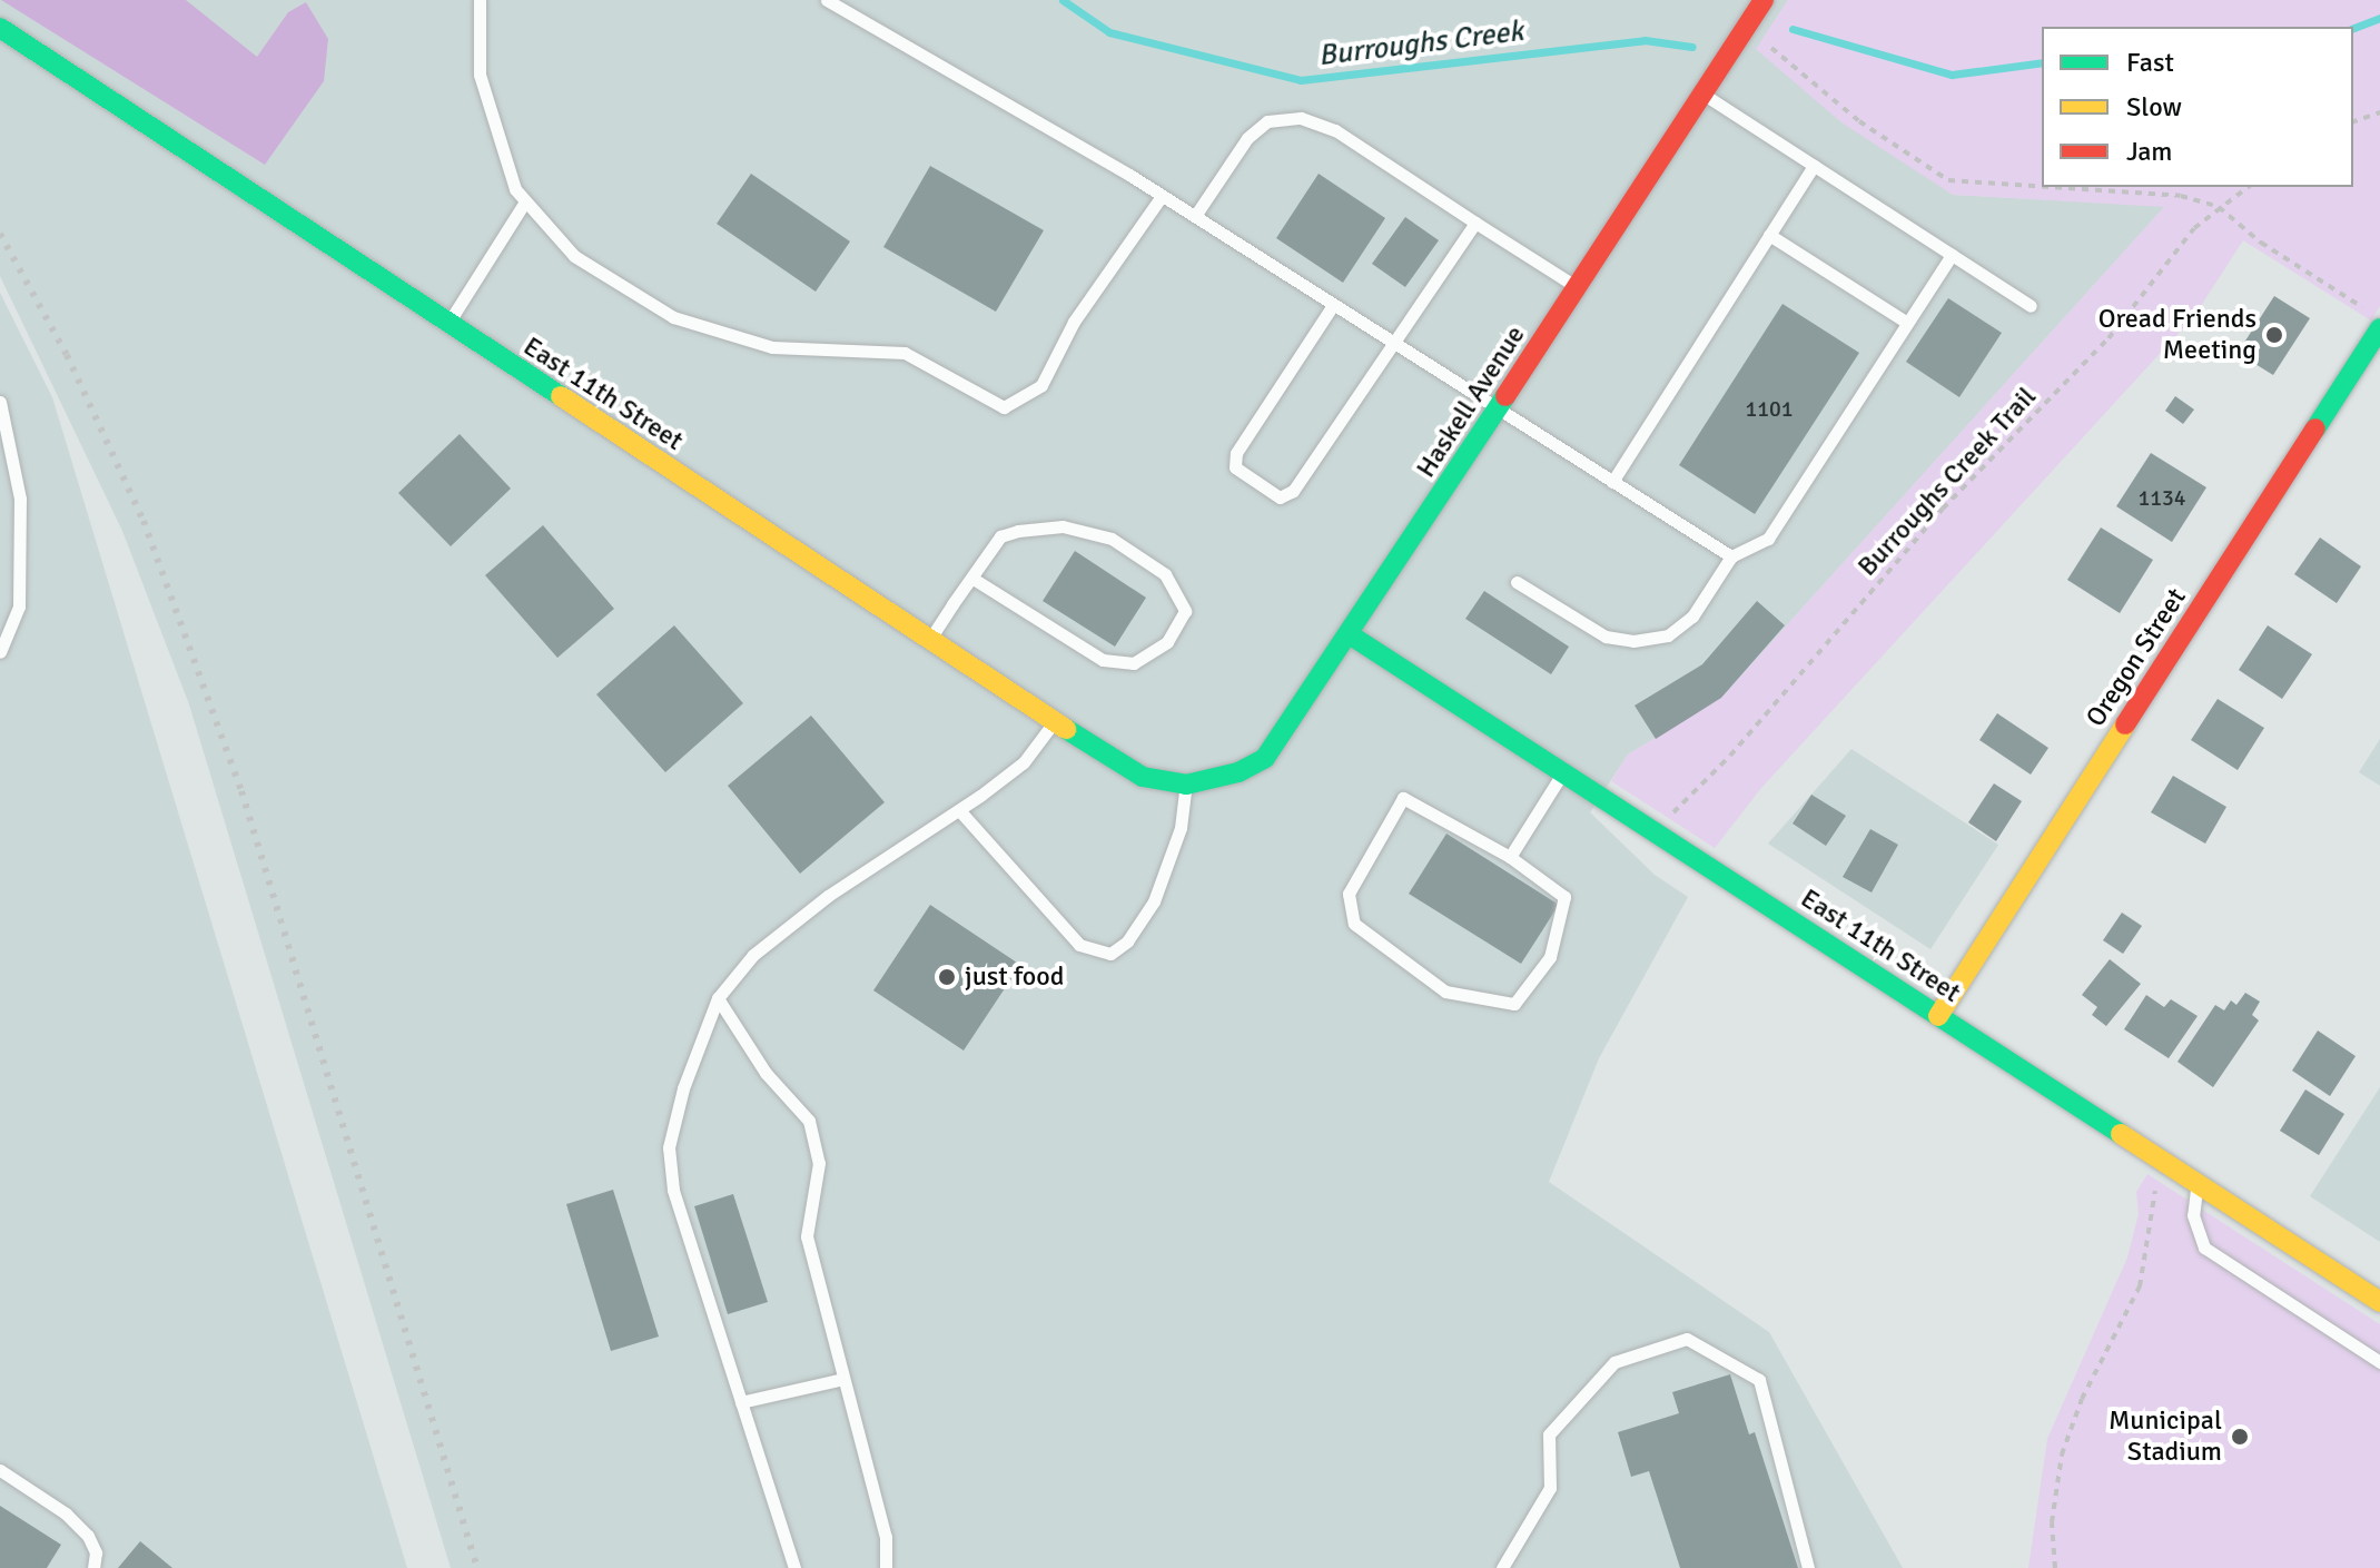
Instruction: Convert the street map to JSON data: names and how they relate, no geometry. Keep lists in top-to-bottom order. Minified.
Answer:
{"streets":{"street":["East 11th Street","Haskell Avenue","Oregon Street"],"path":["Burroughs Creek Trail"]},"crossings":[["East 11th Street","Haskell Avenue"],["East 11th Street","Oregon Street"]],"water":["Burroughs Creek"],"places":["Oread Friends Meeting","just food","Municipal Stadium"],"house_numbers":["1101","1134"],"legend":["Fast","Slow","Jam"]}
